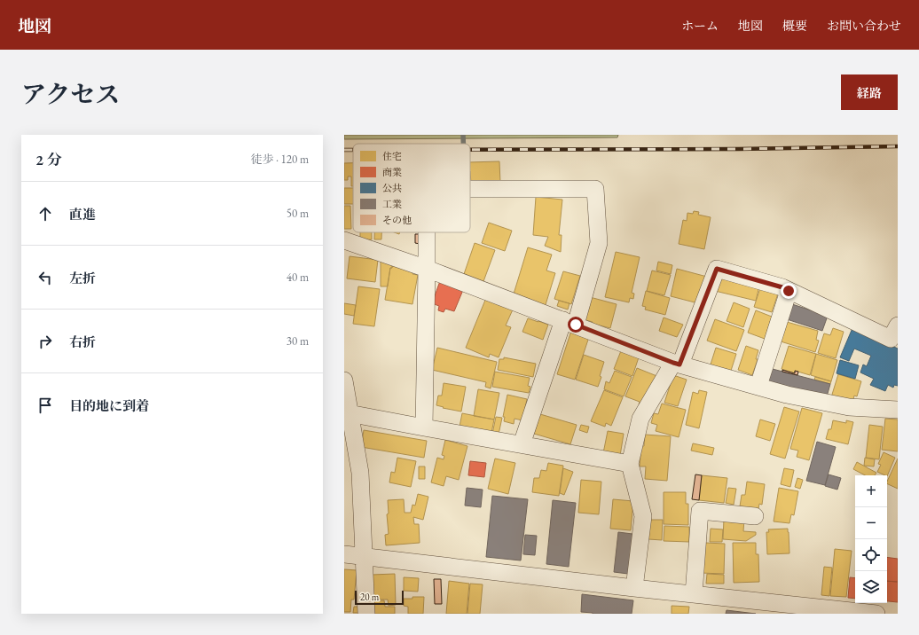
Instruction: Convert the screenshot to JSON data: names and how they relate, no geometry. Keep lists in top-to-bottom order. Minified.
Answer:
{"legend":["住宅","商業","公共","工業","その他"],"scale_bar":"20 m","page":{"header":"地図","nav":["ホーム","地図","概要","お問い合わせ"],"title":"アクセス","buttons":"経路","heading":["2 分","徒歩 · 120 m"],"list":[["直進","50 m"],["左折","40 m"],["右折","30 m"],"目的地に到着"],"map_buttons":["+","−"],"scale":"20 m"}}
